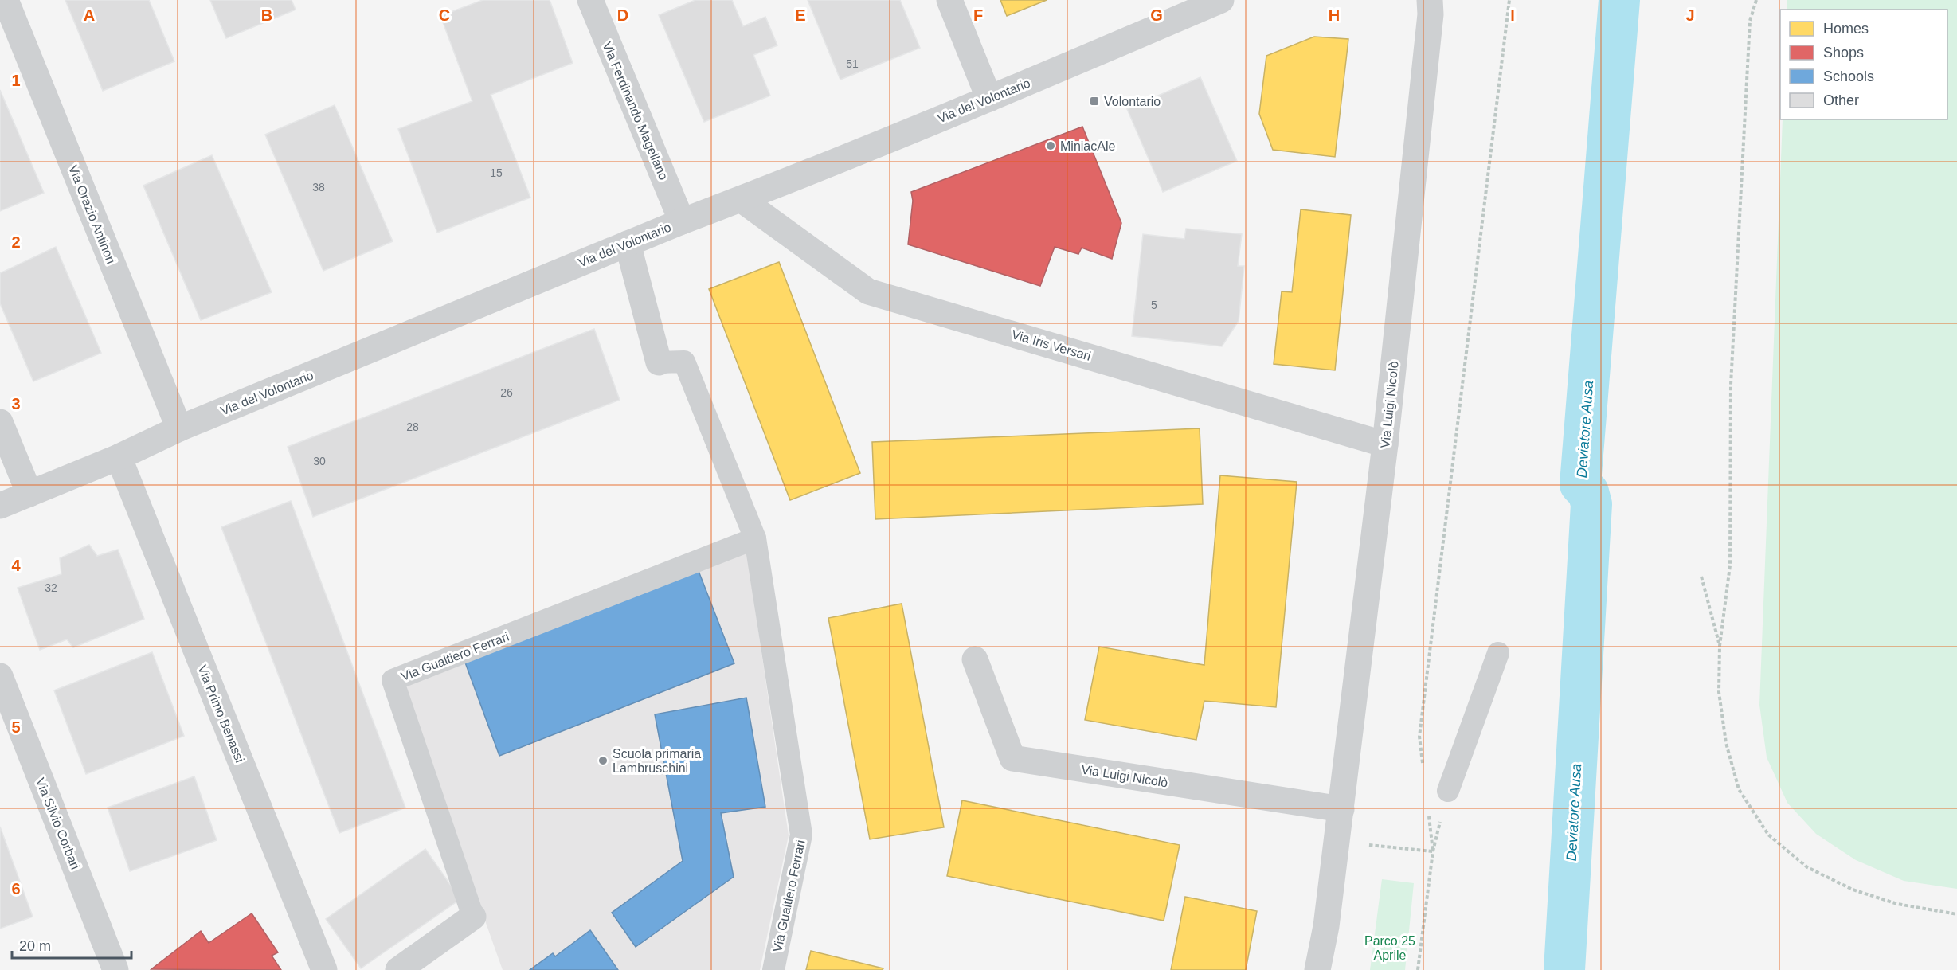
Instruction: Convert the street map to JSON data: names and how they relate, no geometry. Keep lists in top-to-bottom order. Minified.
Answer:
{"streets":{"street":["Via del Volontario","Via Ferdinando Magellano","Via Orazio Antinori","Via Iris Versari","Via Luigi Nicolò","Via Gualtiero Ferrari","Via Primo Benassi","Via Silvio Corbari"]},"crossings":[["Via del Volontario","Via Ferdinando Magellano"],["Via del Volontario","Via Orazio Antinori"],["Via del Volontario","Via Iris Versari"],["Via del Volontario","Via Gualtiero Ferrari"],["Via del Volontario","Via Primo Benassi"],["Via Iris Versari","Via Luigi Nicolò"]],"water":["Deviatore Ausa"],"parks":["Parco 25 Aprile"],"places":{"transit":["Volontario"],"other":["MiniacAle","Scuola primaria Lambruschini"]},"house_numbers":["51","15","38","5","26","28","30","32"],"legend":["Homes","Shops","Schools","Other"],"scale_bar":"20 m","grid":{"columns":["A","B","C","D","E","F","G","H","I","J"],"rows":["1","2","3","4","5","6"]}}
